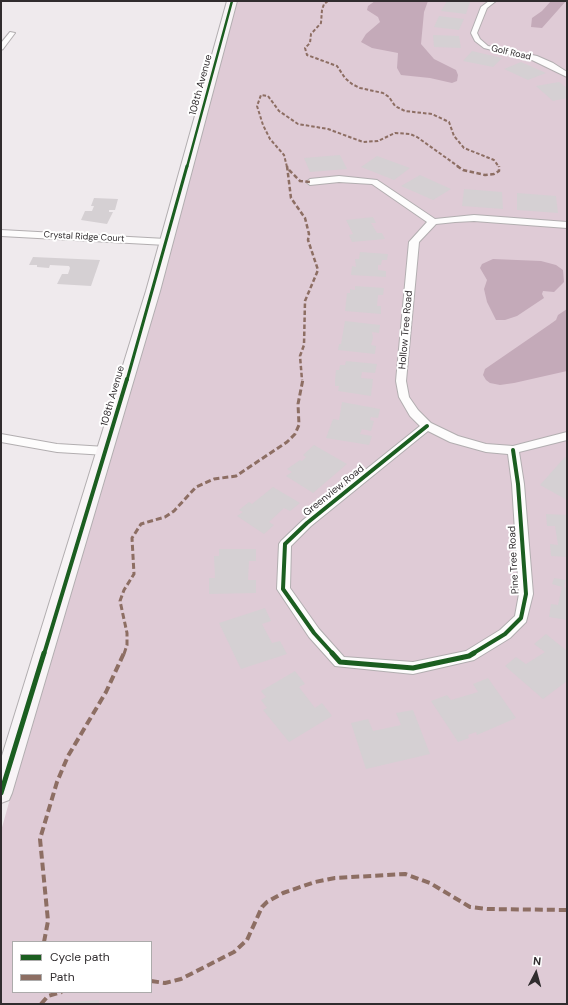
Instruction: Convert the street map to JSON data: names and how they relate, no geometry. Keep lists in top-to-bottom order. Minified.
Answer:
{"streets":{"street":["Golf Road","108th Avenue","Crystal Ridge Court","Hollow Tree Road","Greenview Road","Pine Tree Road"]},"crossings":[["108th Avenue","Crystal Ridge Court"],["Hollow Tree Road","Greenview Road"],["Hollow Tree Road","Pine Tree Road"],["Greenview Road","Pine Tree Road"]],"legend":["Cycle path","Path"],"north":"top"}
